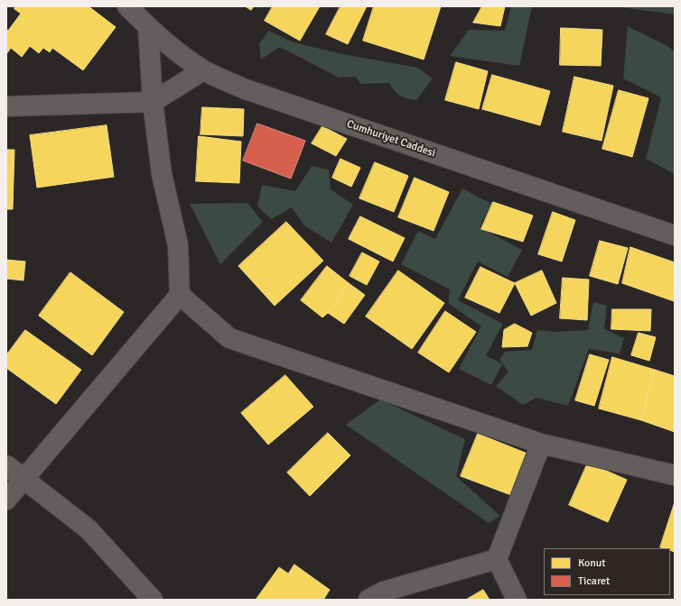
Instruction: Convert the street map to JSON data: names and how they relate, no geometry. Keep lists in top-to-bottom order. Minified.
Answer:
{"streets":{"street":["Cumhuriyet Caddesi"]},"legend":["Konut","Ticaret"]}
